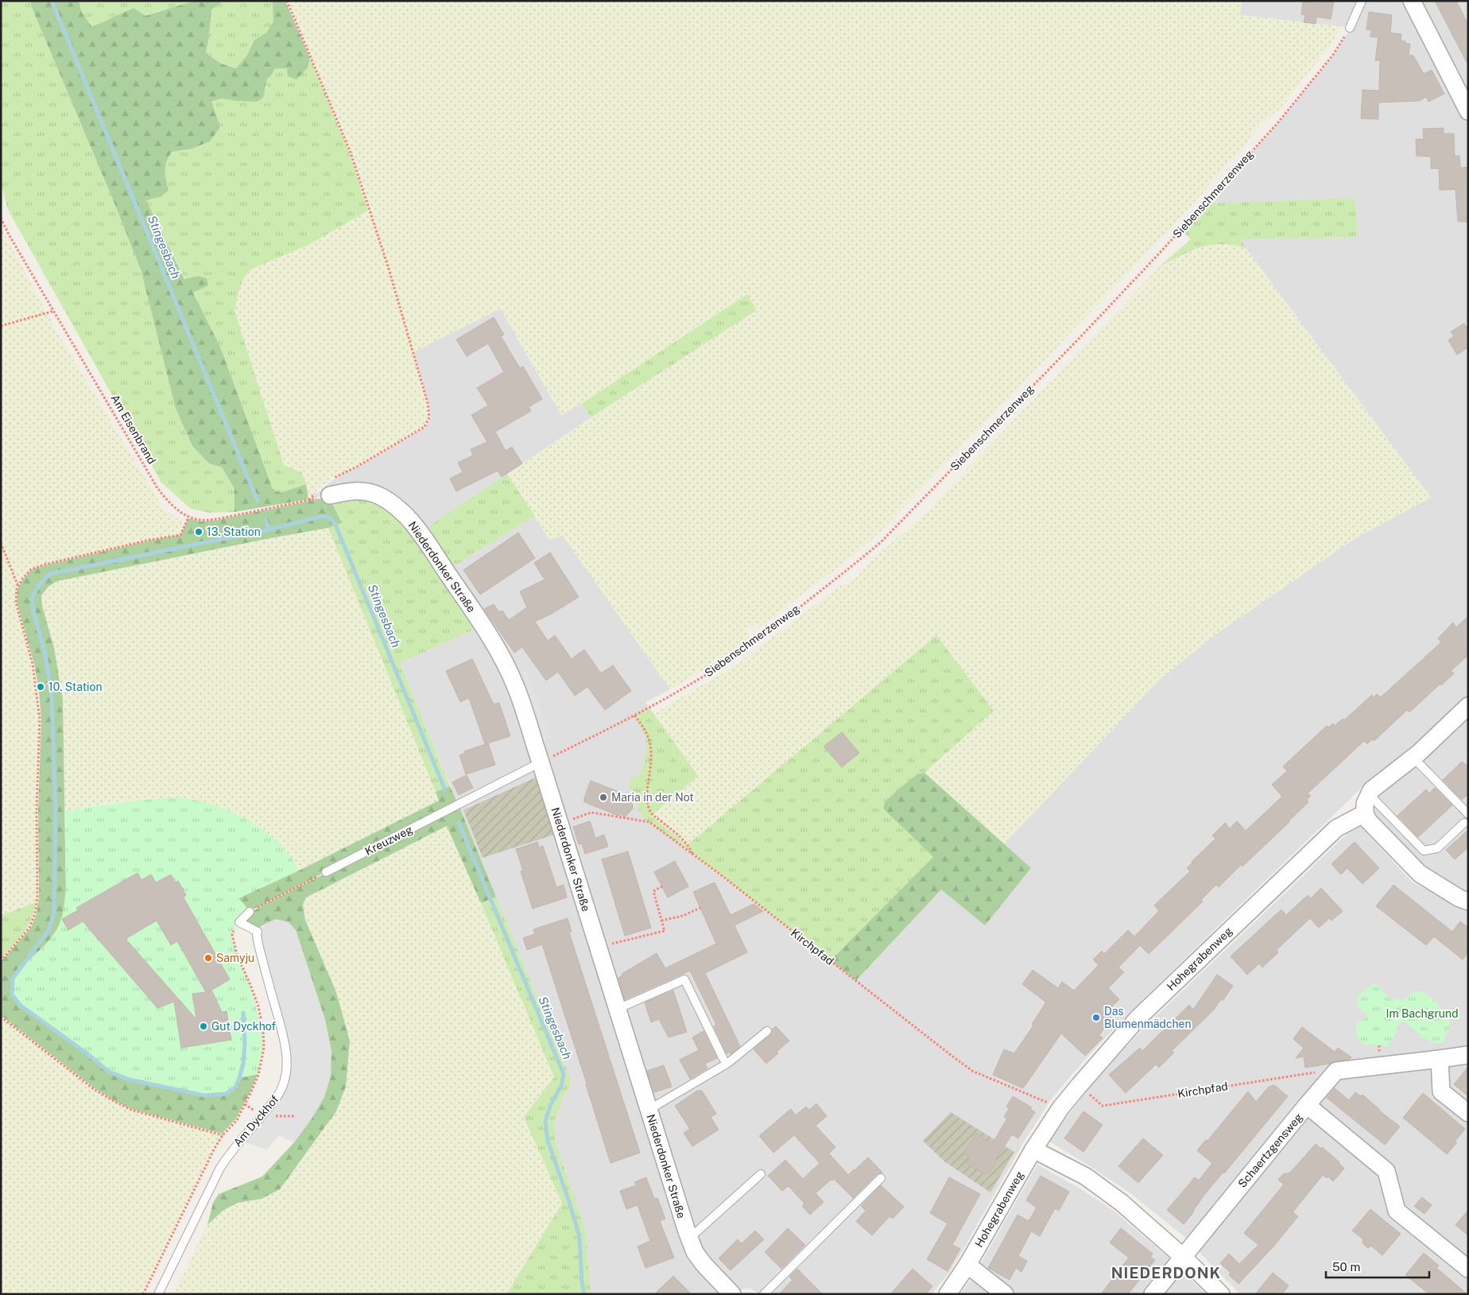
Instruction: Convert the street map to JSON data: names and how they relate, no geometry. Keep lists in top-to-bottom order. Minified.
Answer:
{"streets":{"street":["Niederdonker Straße","Hohegrabenweg","Schaertzgensweg"],"lane":["Kreuzweg","Am Dyckhof"],"path":["Siebenschmerzenweg","Am Eisenbrand","Kirchpfad"]},"crossings":[["Siebenschmerzenweg","Niederdonker Straße"],["Siebenschmerzenweg","Kreuzweg"],["Niederdonker Straße","Kreuzweg"],["Niederdonker Straße","Kirchpfad"],["Kirchpfad","Hohegrabenweg"]],"districts":["NIEDERDONK"],"water":["Stingesbach"],"parks":["Im Bachgrund"],"places":["13. Station","10. Station","Maria in der Not","Samyju","Das Blumenmädchen","Gut Dyckhof"],"scale_bar":"50 m"}
